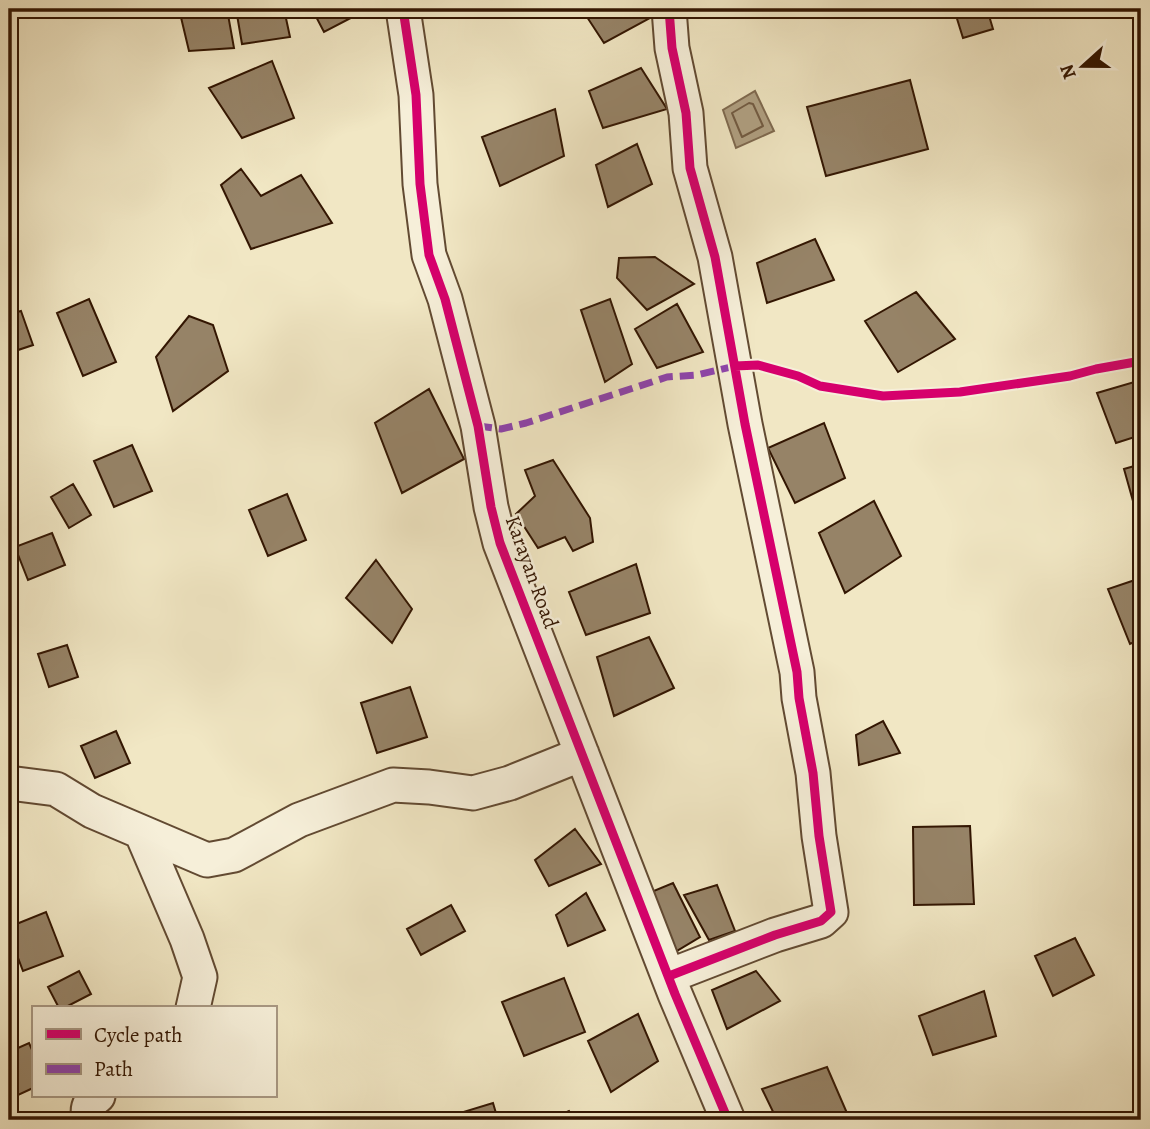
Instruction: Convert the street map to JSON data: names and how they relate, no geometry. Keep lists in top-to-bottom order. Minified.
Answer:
{"streets":{"street":["Karayan Road"]},"legend":["Cycle path","Path"],"north":"left"}
